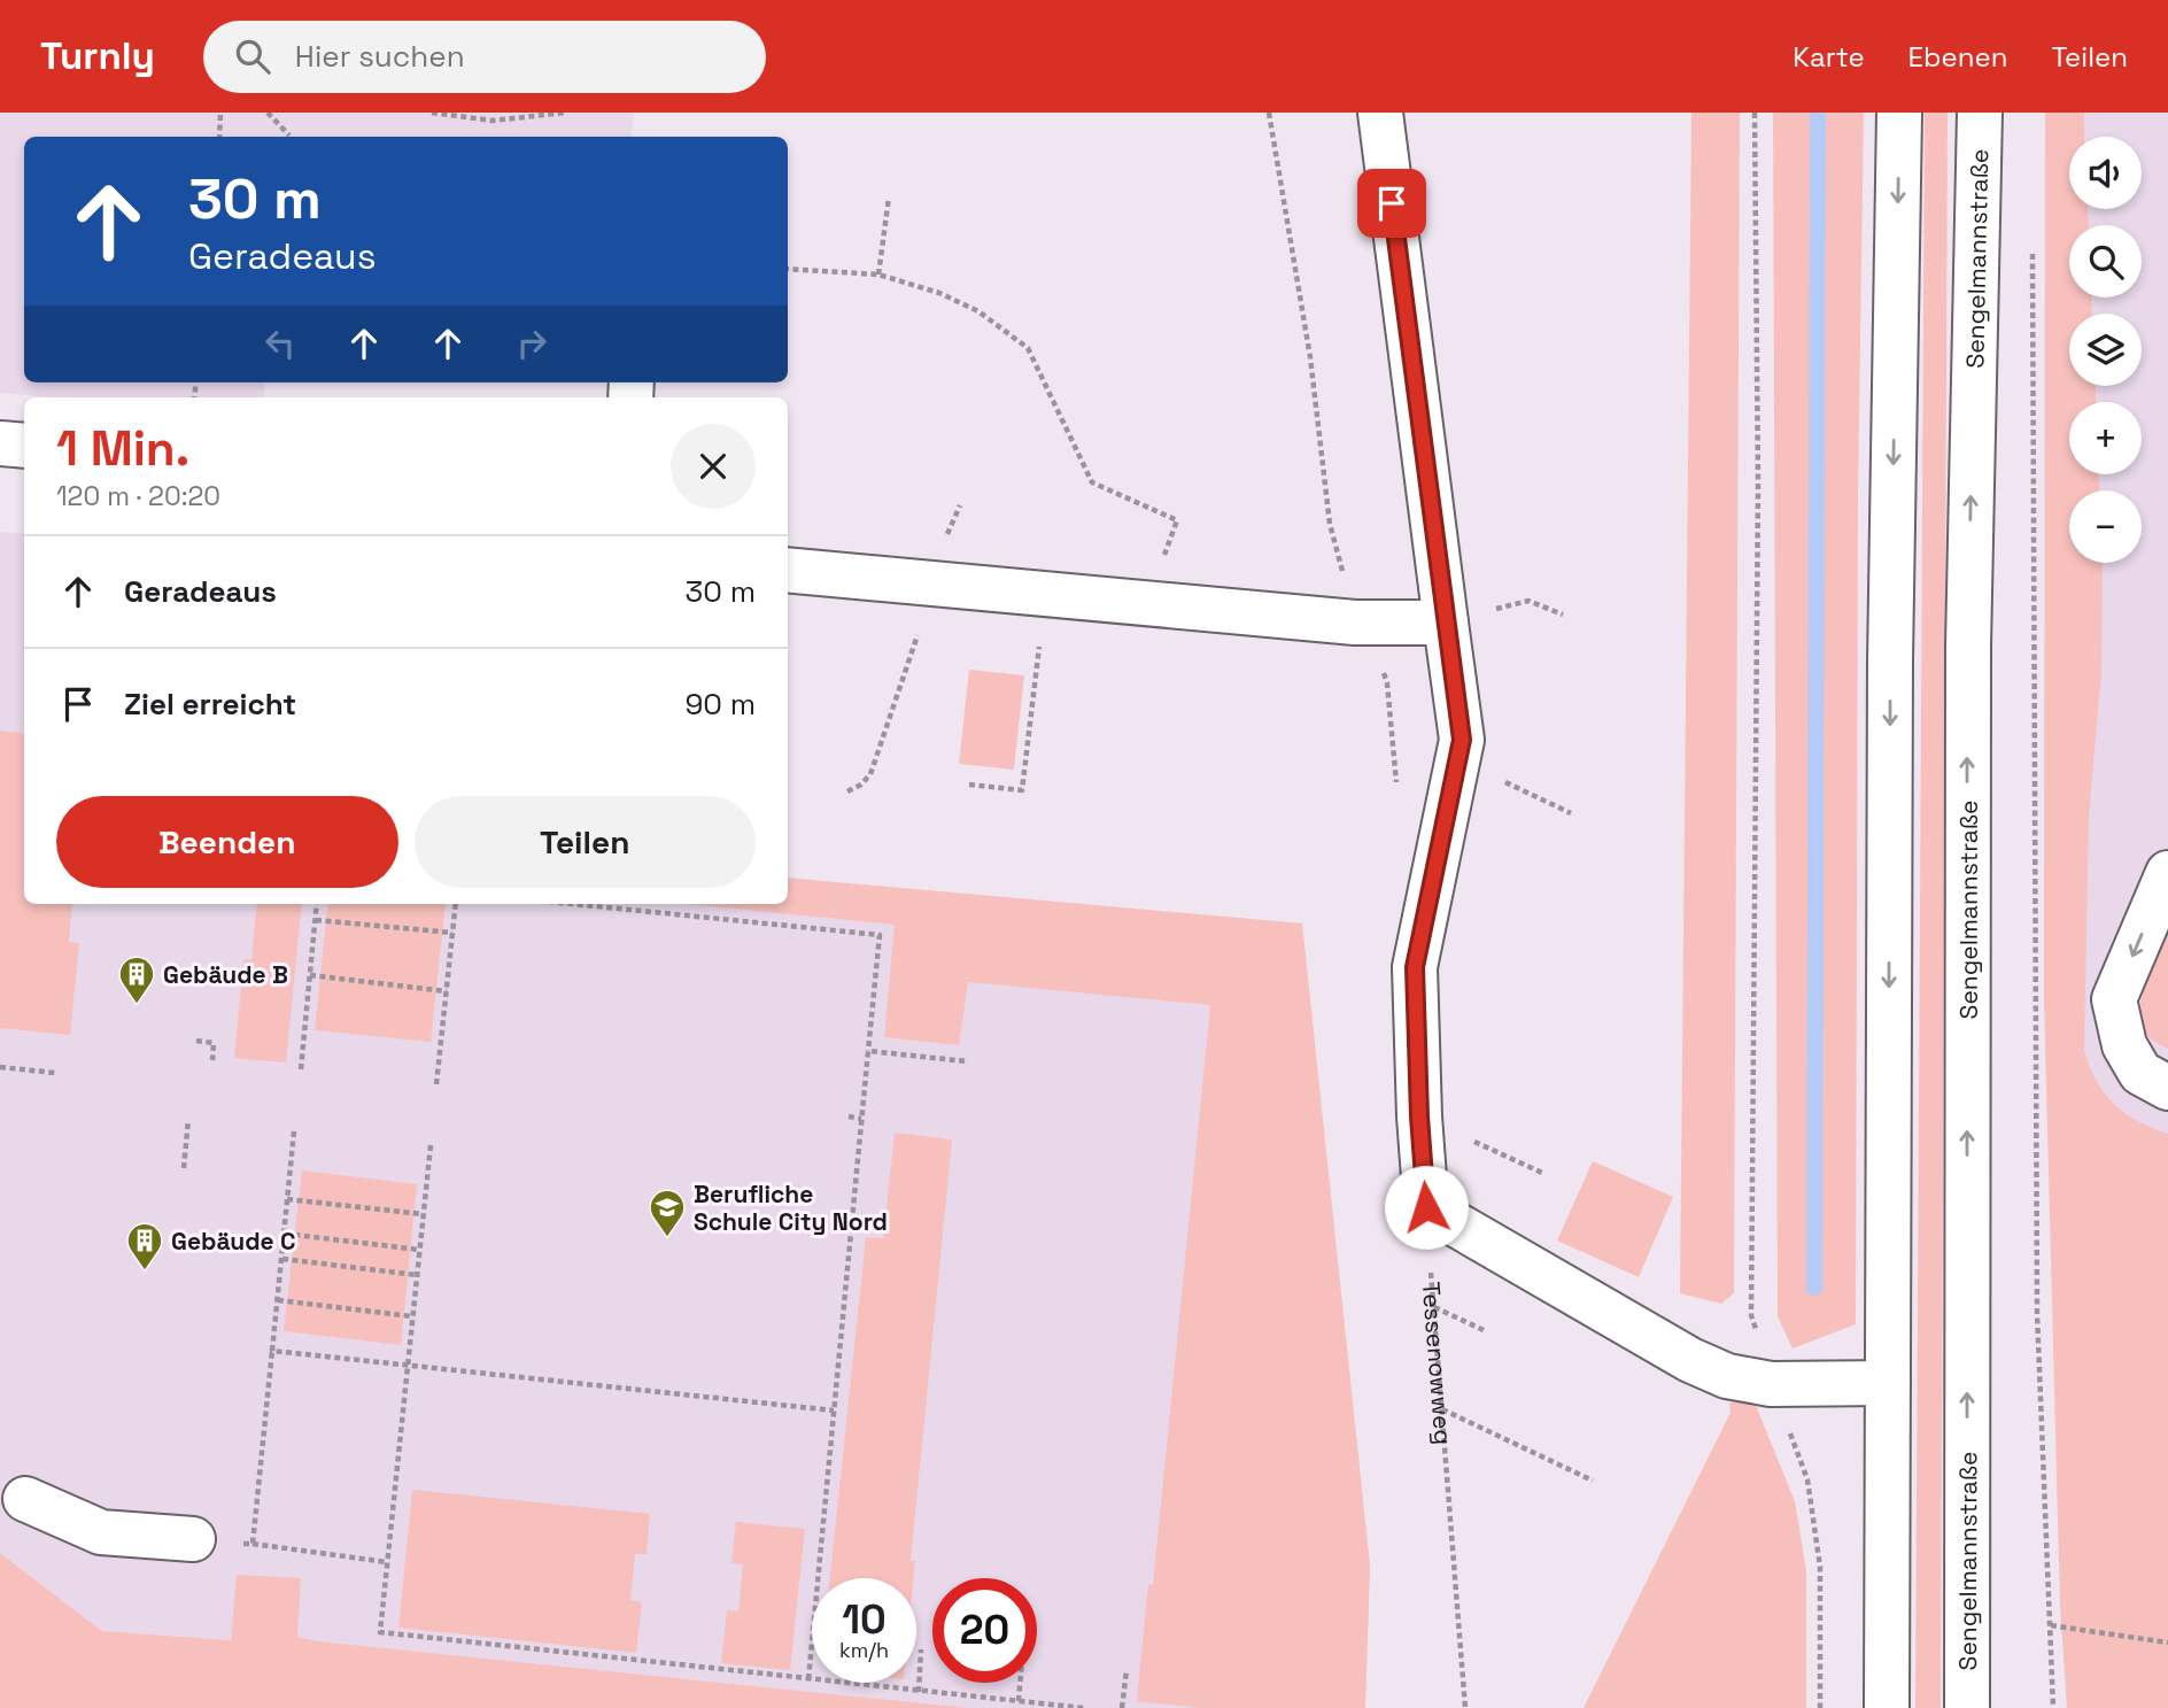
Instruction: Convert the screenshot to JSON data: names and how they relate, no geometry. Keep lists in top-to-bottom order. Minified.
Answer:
{"streets":{"main road":["Sengelmannstraße"],"path":["Tessenowweg"]},"places":{"building":["Gebäude B","Gebäude C"],"school or university":["Berufliche Schule City Nord"]},"page":{"header":"Turnly","search":"Hier suchen","nav":["Karte","Ebenen","Teilen"],"map_buttons":["+","−"],"turn":["30 m","Geradeaus"],"heading":["1 Min.","120 m · 20:20"],"list":[{"name":"Geradeaus","value":"30 m"},{"name":"Ziel erreicht","value":"90 m"}],"buttons":["Beenden","Teilen"],"speed":"10 km/h","limit":"20"}}
